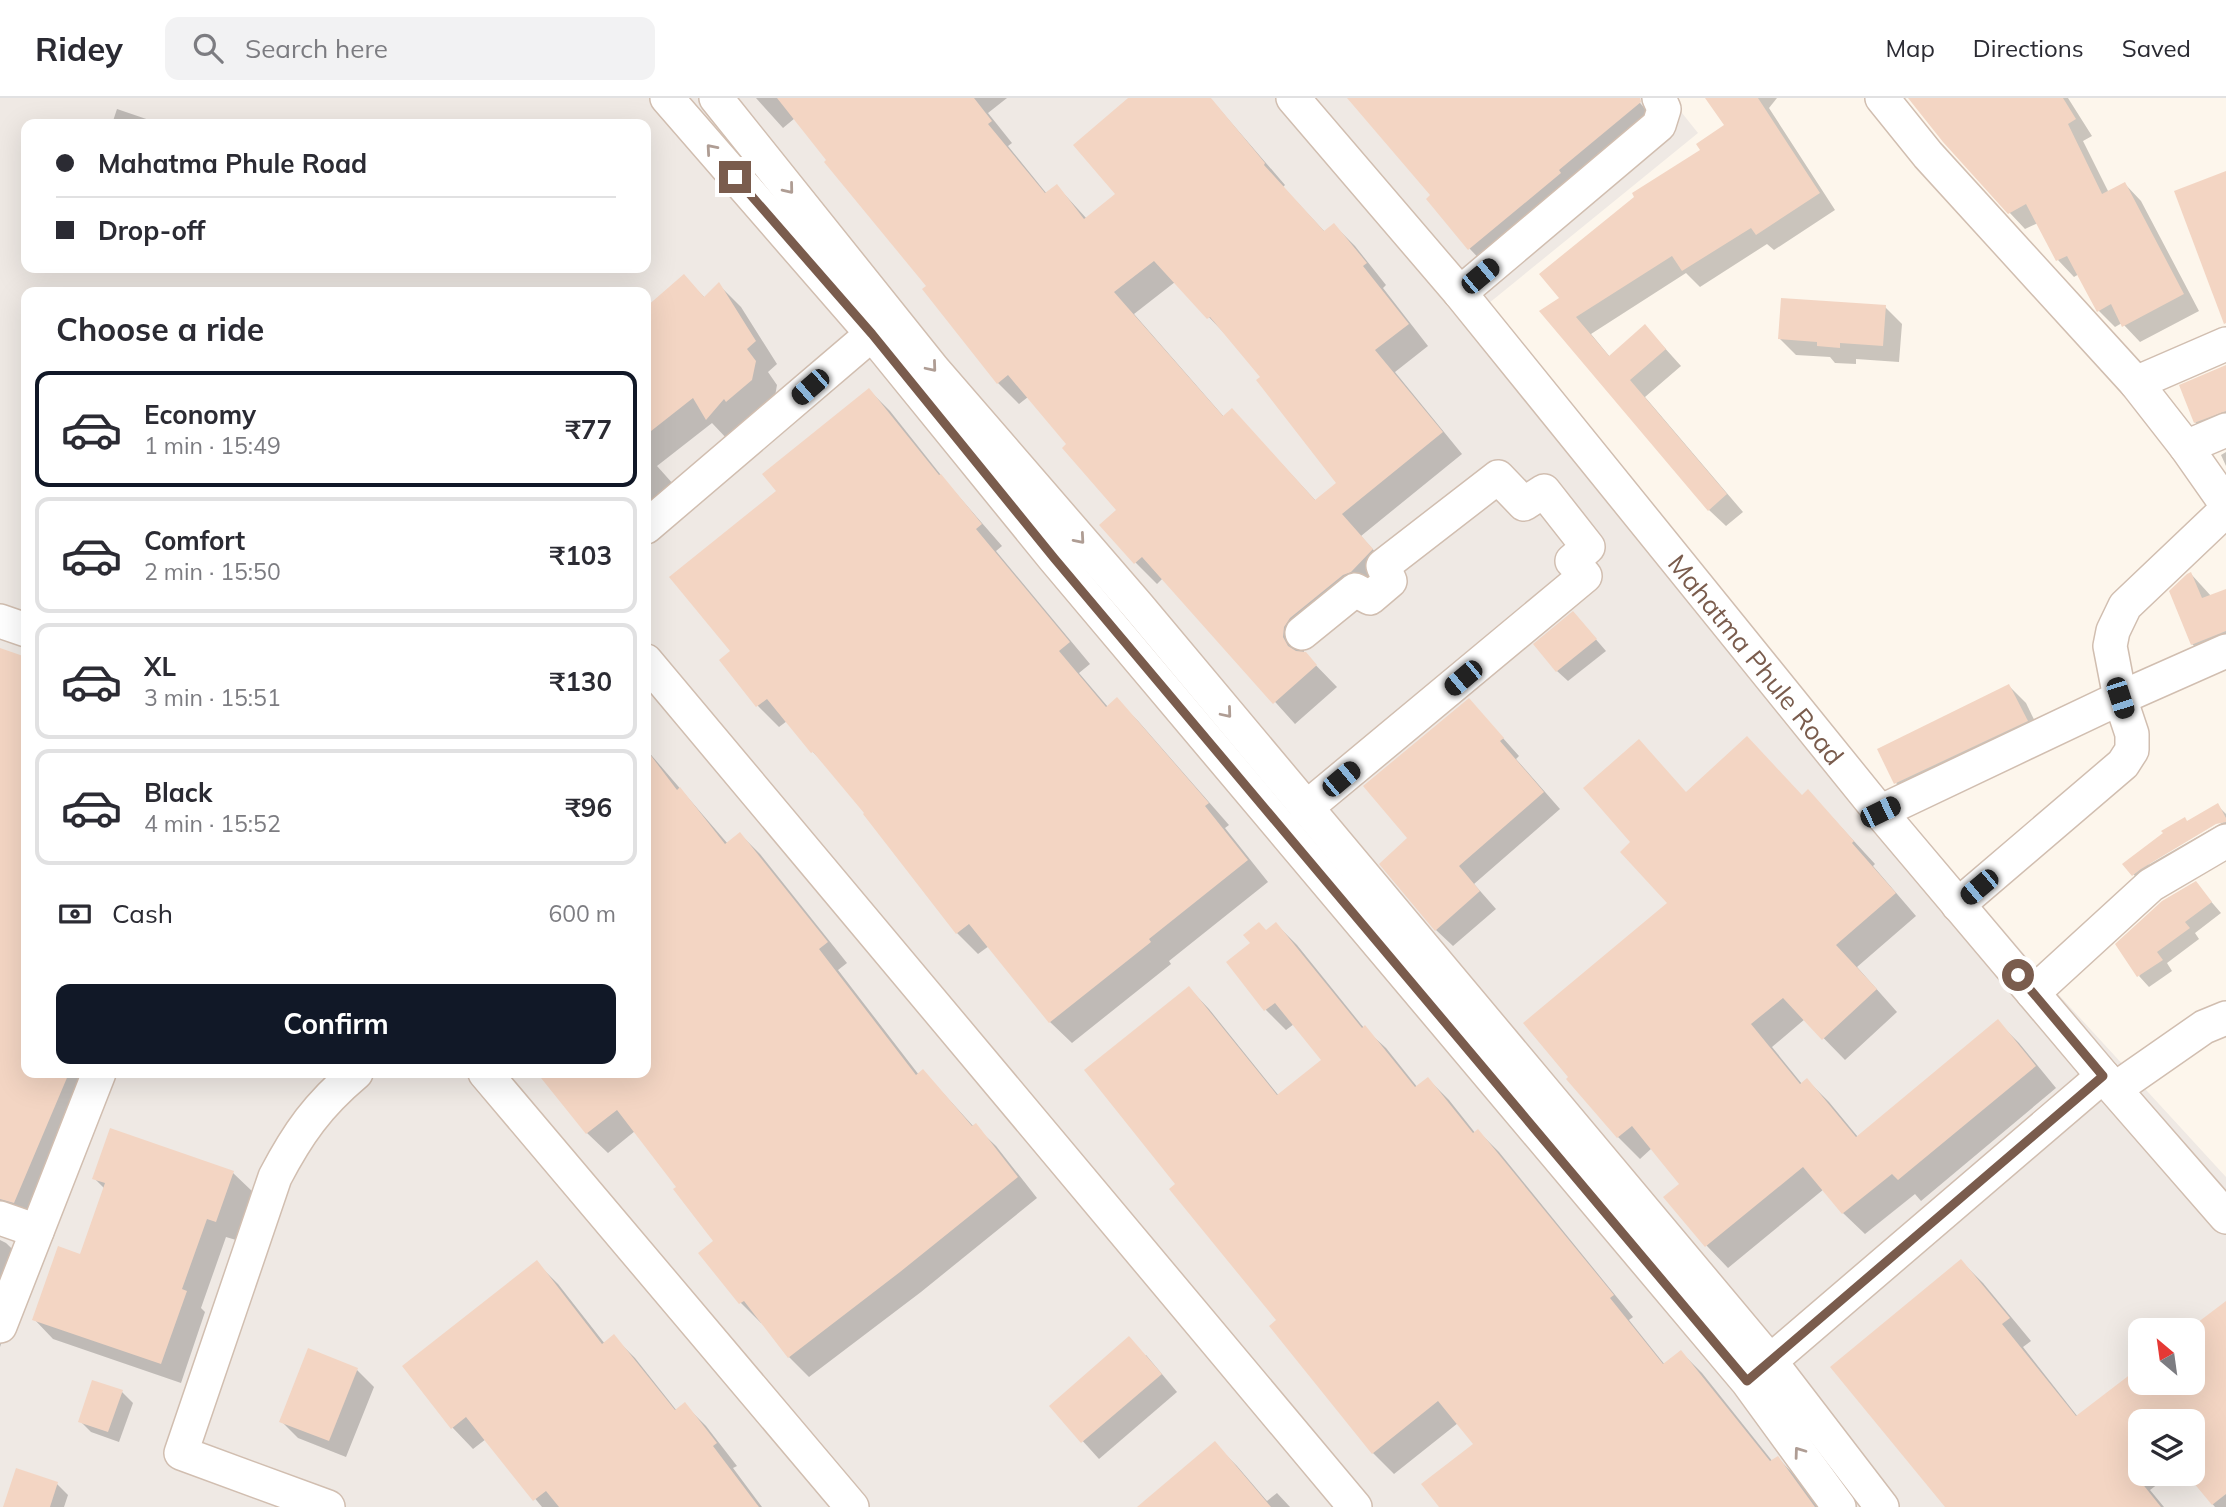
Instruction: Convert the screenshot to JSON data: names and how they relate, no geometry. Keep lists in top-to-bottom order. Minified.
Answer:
{"streets":{"street":["Mahatma Phule Road"]},"north":"top left","page":{"header":"Ridey","search":"Search here","nav":["Map","Directions","Saved"],"banner":["Mahatma Phule Road","Drop-off"],"heading":"Choose a ride","list":[{"name":"Economy","note":"1 min · 15:49","value":"₹77"},{"name":"Comfort","note":"2 min · 15:50","value":"₹103"},{"name":"XL","note":"3 min · 15:51","value":"₹130"},{"name":"Black","note":"4 min · 15:52","value":"₹96"}],"pay":["Cash","600 m"],"buttons":"Confirm"}}
